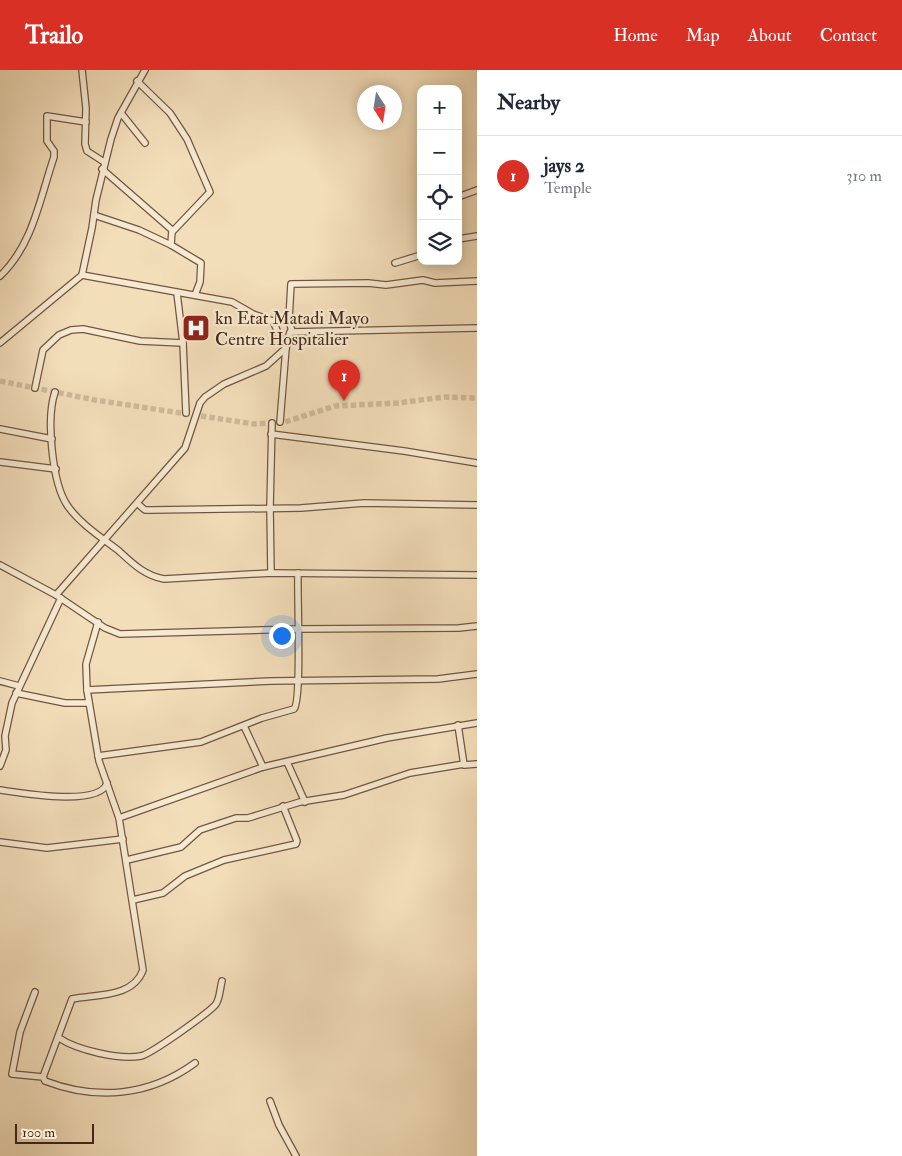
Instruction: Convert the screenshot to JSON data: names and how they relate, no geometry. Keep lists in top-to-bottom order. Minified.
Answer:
{"places":{"hospital":["kn Etat Matadi Mayo Centre Hospitalier"]},"scale_bar":"100 m","north":"bottom","page":{"header":"Trailo","nav":["Home","Map","About","Contact"],"heading":"Nearby","map_buttons":["+","−"],"list":[{"mark":"1","name":"jays 2","note":"Temple","value":"310 m"}],"pins":"1","scale":"100 m"}}
